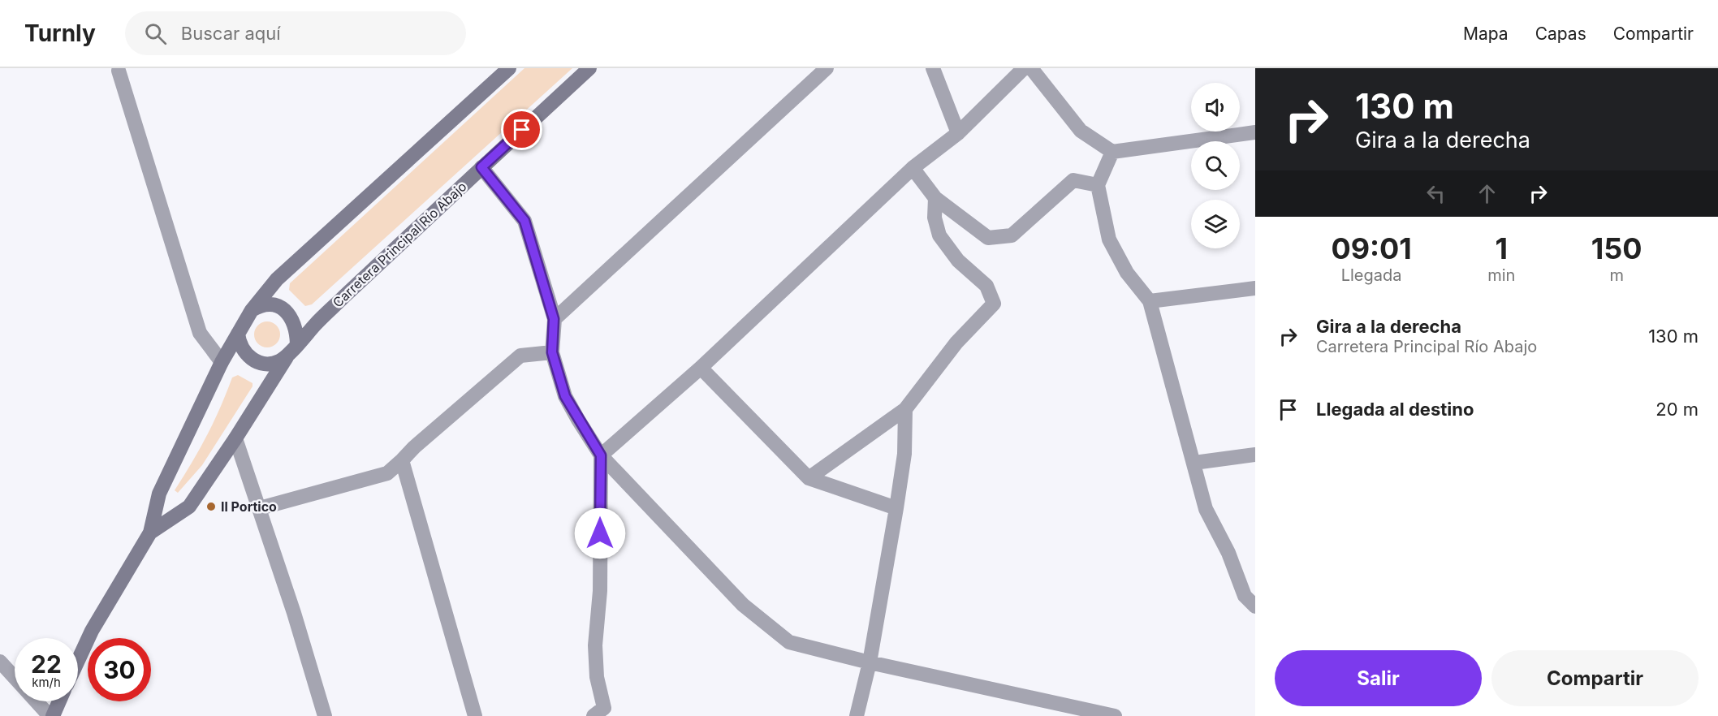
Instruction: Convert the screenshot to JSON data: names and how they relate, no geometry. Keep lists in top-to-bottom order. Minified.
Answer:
{"streets":{"main road":["Carretera Principal Río Abajo"]},"places":["Il Portico"],"page":{"header":"Turnly","search":"Buscar aquí","nav":["Mapa","Capas","Compartir"],"turn":["130 m","Gira a la derecha"],"eta":["09:01","Llegada","1","min","150","m"],"list":[{"name":"Gira a la derecha","note":"Carretera Principal Río Abajo","value":"130 m"},{"name":"Llegada al destino","value":"20 m"}],"speed":"22 km/h","limit":"30","buttons":["Salir","Compartir"]}}
